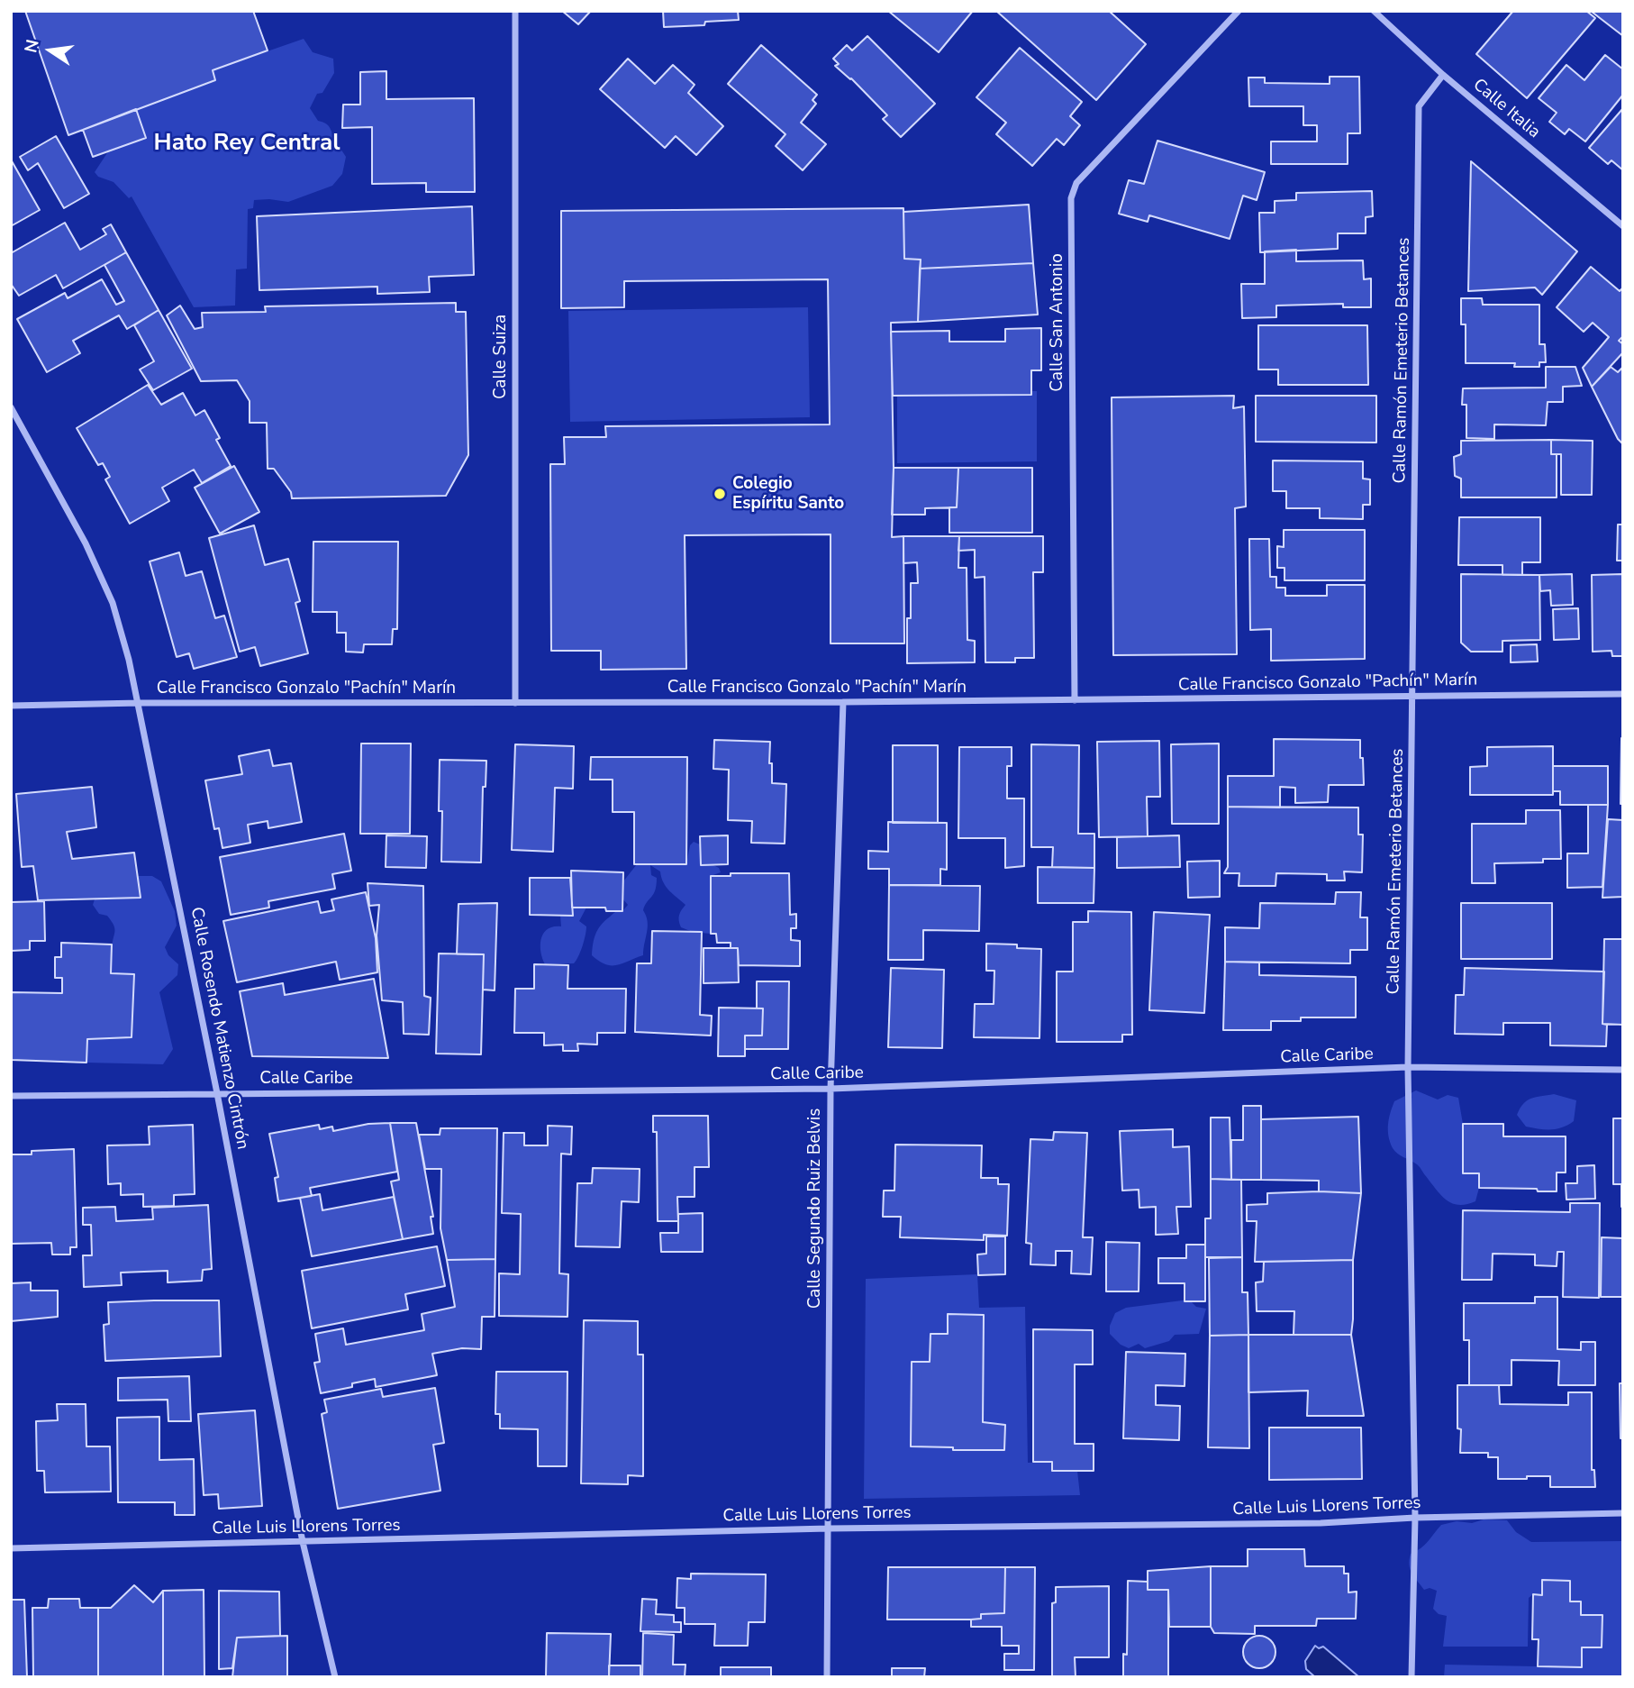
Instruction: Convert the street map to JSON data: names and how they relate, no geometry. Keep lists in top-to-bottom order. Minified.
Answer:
{"streets":{"street":["Calle Italia","Calle San Antonio","Calle Suiza","Calle Ramón Emeterio Betances","Calle Francisco Gonzalo \"Pachín\" Marín","Calle Rosendo Matienzo Cintrón","Calle Caribe","Calle Segundo Ruiz Belvis","Calle Luis Llorens Torres"]},"crossings":[["Calle Italia","Calle Ramón Emeterio Betances"],["Calle San Antonio","Calle Francisco Gonzalo \"Pachín\" Marín"],["Calle Suiza","Calle Francisco Gonzalo \"Pachín\" Marín"],["Calle Ramón Emeterio Betances","Calle Francisco Gonzalo \"Pachín\" Marín"],["Calle Ramón Emeterio Betances","Calle Caribe"],["Calle Ramón Emeterio Betances","Calle Luis Llorens Torres"],["Calle Francisco Gonzalo \"Pachín\" Marín","Calle Rosendo Matienzo Cintrón"],["Calle Francisco Gonzalo \"Pachín\" Marín","Calle Segundo Ruiz Belvis"],["Calle Rosendo Matienzo Cintrón","Calle Caribe"],["Calle Rosendo Matienzo Cintrón","Calle Luis Llorens Torres"],["Calle Caribe","Calle Segundo Ruiz Belvis"],["Calle Segundo Ruiz Belvis","Calle Luis Llorens Torres"]],"districts":["Hato Rey Central"],"places":["Colegio Espíritu Santo"],"north":"left"}
